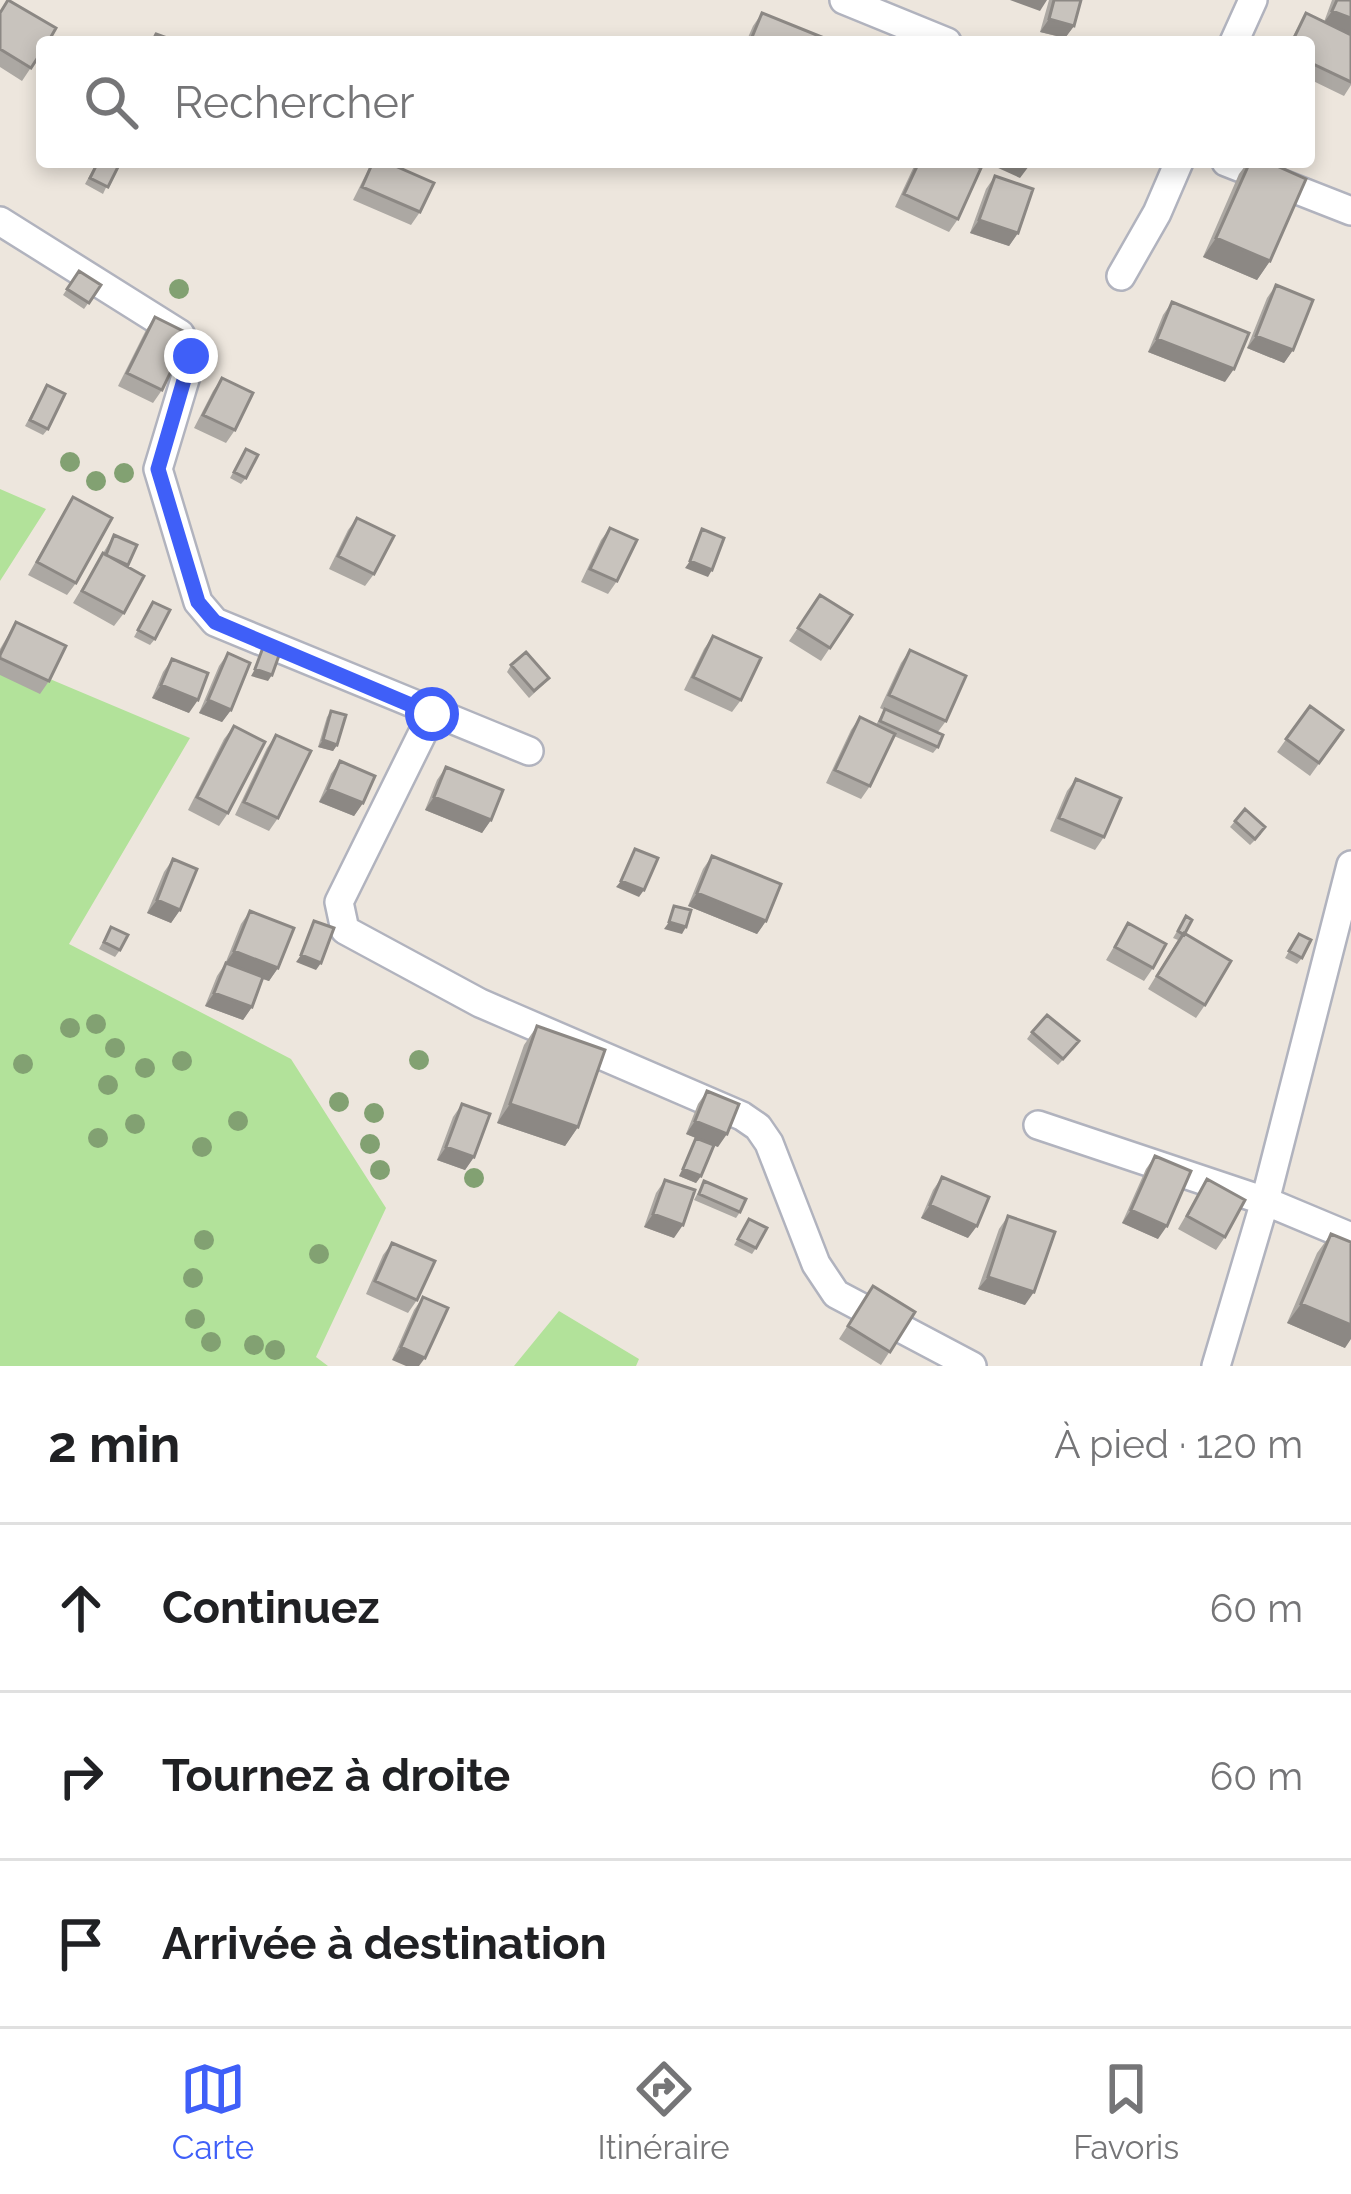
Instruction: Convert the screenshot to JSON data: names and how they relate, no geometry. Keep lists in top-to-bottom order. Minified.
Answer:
{"page":{"search":"Rechercher","heading":["2 min","À pied · 120 m"],"list":[["Continuez","60 m"],["Tournez à droite","60 m"],"Arrivée à destination"],"nav":["Carte","Itinéraire","Favoris"]}}
